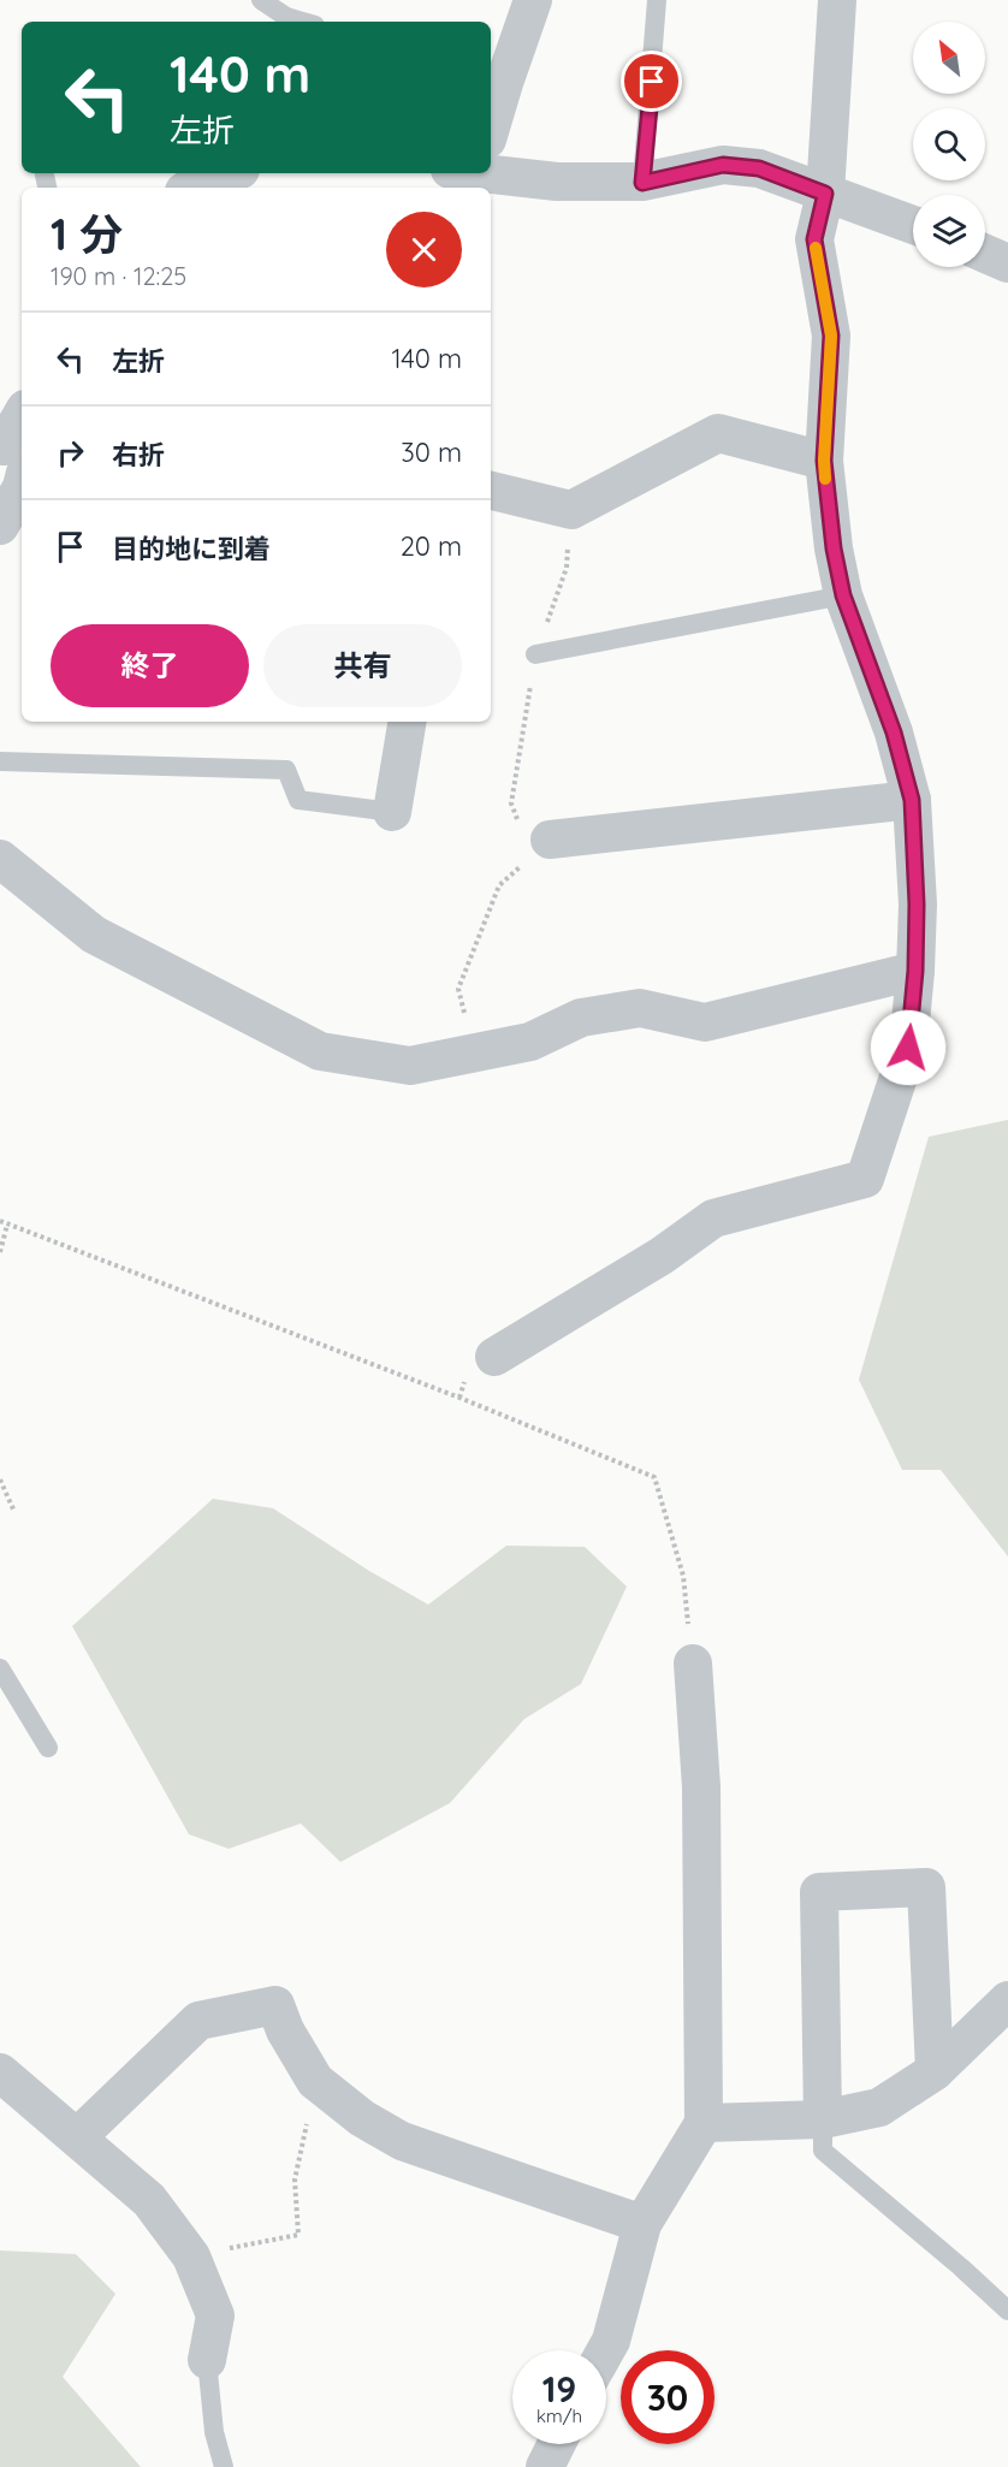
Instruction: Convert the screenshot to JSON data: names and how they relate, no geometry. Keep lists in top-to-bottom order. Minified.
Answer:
{"north":"top left","page":{"turn":["140 m","左折"],"heading":["1 分","190 m · 12:25"],"list":[{"name":"左折","value":"140 m"},{"name":"右折","value":"30 m"},{"name":"目的地に到着","value":"20 m"}],"buttons":["終了","共有"],"speed":"19 km/h","limit":"30"}}
